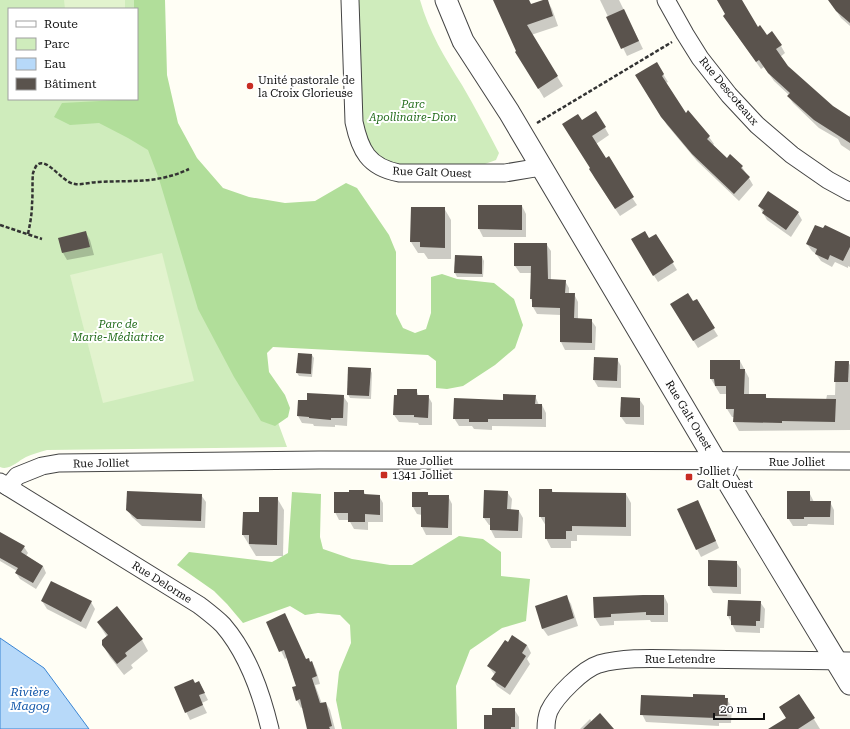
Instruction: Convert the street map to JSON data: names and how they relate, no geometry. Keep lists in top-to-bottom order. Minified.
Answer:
{"streets":{"street":["Rue Descoteaux","Rue Galt Ouest","Rue Jolliet","Rue Delorme","Rue Letendre"]},"crossings":[["Rue Galt Ouest","Rue Jolliet"],["Rue Galt Ouest","Rue Letendre"],["Rue Jolliet","Rue Delorme"]],"water":["Rivière Magog"],"parks":["Parc Apollinaire-Dion","Parc de Marie-Médiatrice"],"places":{"other":["Unité pastorale de la Croix Glorieuse"],"transit":["1341 Jolliet","Jolliet / Galt Ouest"]},"legend":["Route","Parc","Eau","Bâtiment"],"scale_bar":"20 m"}
